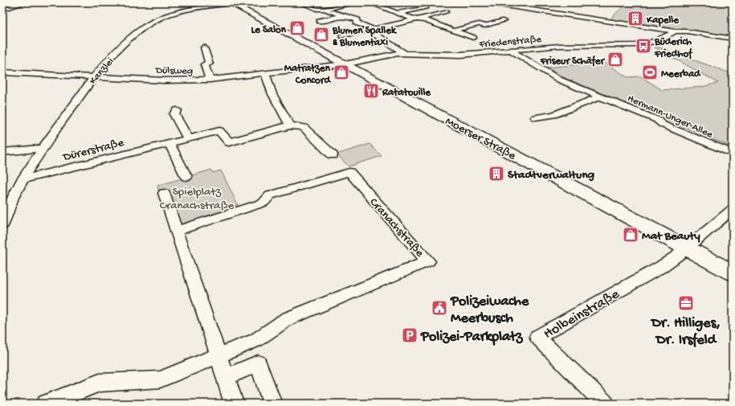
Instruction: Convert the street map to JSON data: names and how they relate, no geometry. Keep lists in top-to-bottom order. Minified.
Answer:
{"streets":{"main road":["Moerser Straße"],"street":["Friedenstraße","Dülsweg","Kanzlei","Hermann-Unger-Allee","Dürerstraße","Cranachstraße","Holbeinstraße"]},"crossings":[["Friedenstraße","Dülsweg"],["Friedenstraße","Hermann-Unger-Allee"],["Friedenstraße","Moerser Straße"],["Dülsweg","Kanzlei"],["Dülsweg","Moerser Straße"],["Kanzlei","Moerser Straße"],["Kanzlei","Dürerstraße"],["Moerser Straße","Holbeinstraße"]],"parks":["Spielplatz Cranachstraße"],"places":{"building":["Kapelle","Stadtverwaltung"],"shop":["Le Salon","Blumen Spallek & Blumentaxi","Friseur Schäfer","Matratzen Concord","Mat Beauty"],"bus stop":["Büderich Friedhof"],"sports":["Meerbad"],"restaurant":["Ratatouille"],"office":["Dr. Hilliges, Dr. Irsfeld"],"public building":["Polizeiwache Meerbusch"],"parking":["Polizei-Parkplatz"]}}
